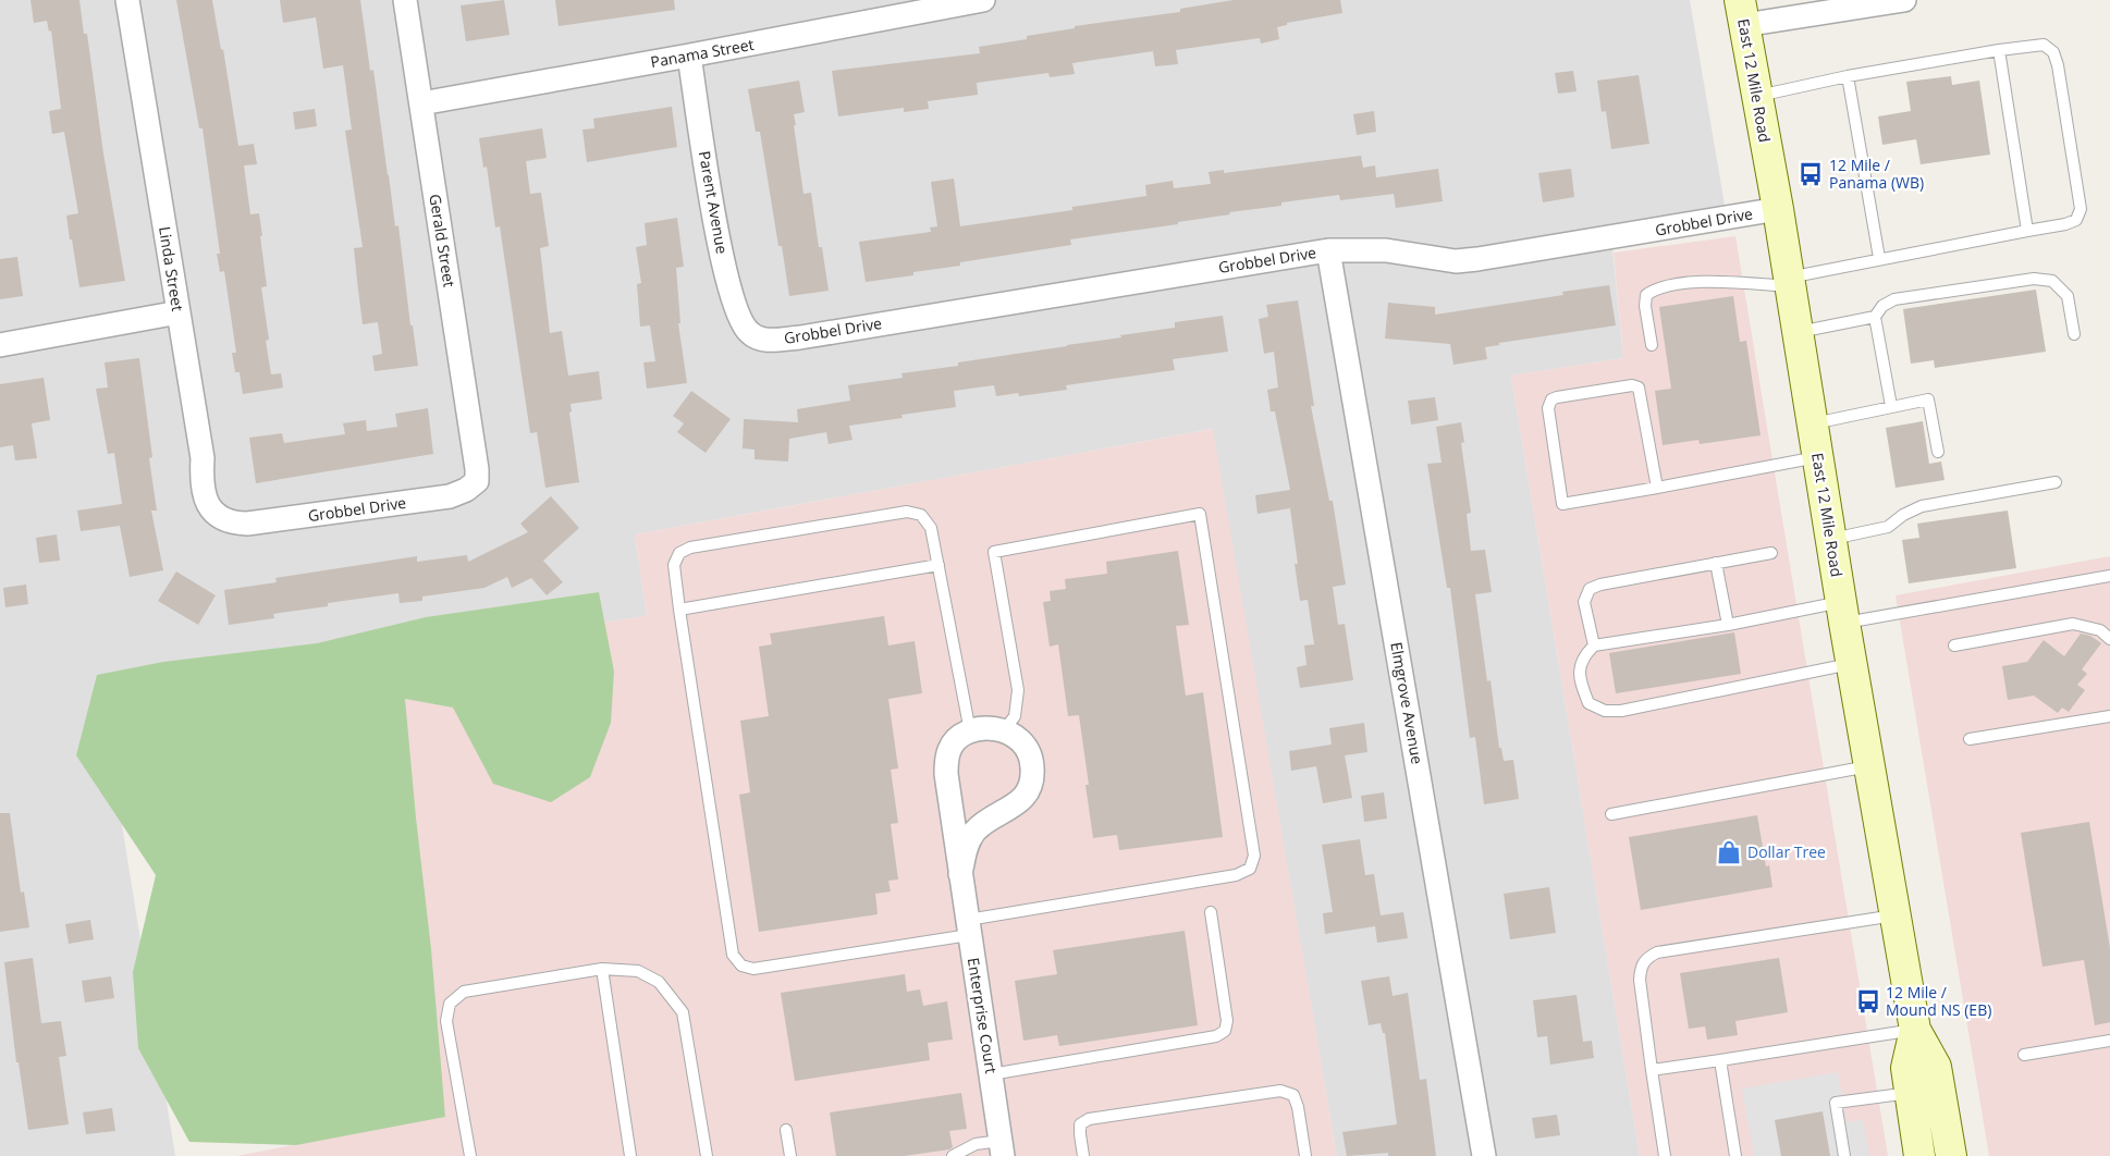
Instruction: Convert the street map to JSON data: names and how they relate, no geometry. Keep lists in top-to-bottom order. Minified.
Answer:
{"streets":{"main road":["East 12 Mile Road"],"street":["Panama Street","Parent Avenue","Grobbel Drive","Gerald Street","Linda Street","Elmgrove Avenue","Enterprise Court"]},"crossings":[["Panama Street","Parent Avenue"],["Panama Street","Gerald Street"],["East 12 Mile Road","Grobbel Drive"],["Parent Avenue","Grobbel Drive"],["Grobbel Drive","Gerald Street"],["Grobbel Drive","Linda Street"],["Grobbel Drive","Elmgrove Avenue"]],"places":{"bus stop":["12 Mile / Panama (WB)","12 Mile / Mound NS (EB)"],"shop":["Dollar Tree"]}}
